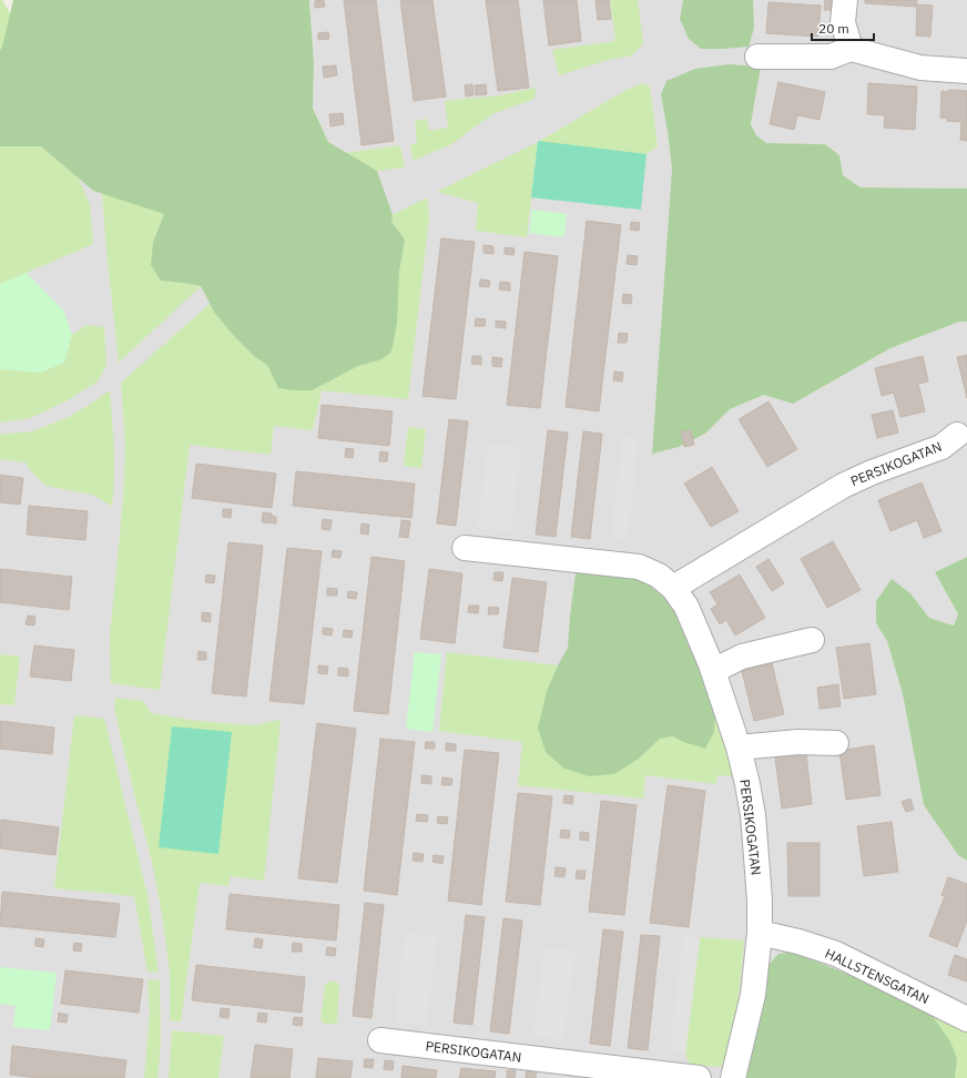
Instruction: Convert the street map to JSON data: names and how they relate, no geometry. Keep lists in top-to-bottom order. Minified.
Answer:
{"streets":{"street":["PERSIKOGATAN","HALLSTENSGATAN"]},"crossings":[["PERSIKOGATAN","HALLSTENSGATAN"]],"scale_bar":"20 m"}
